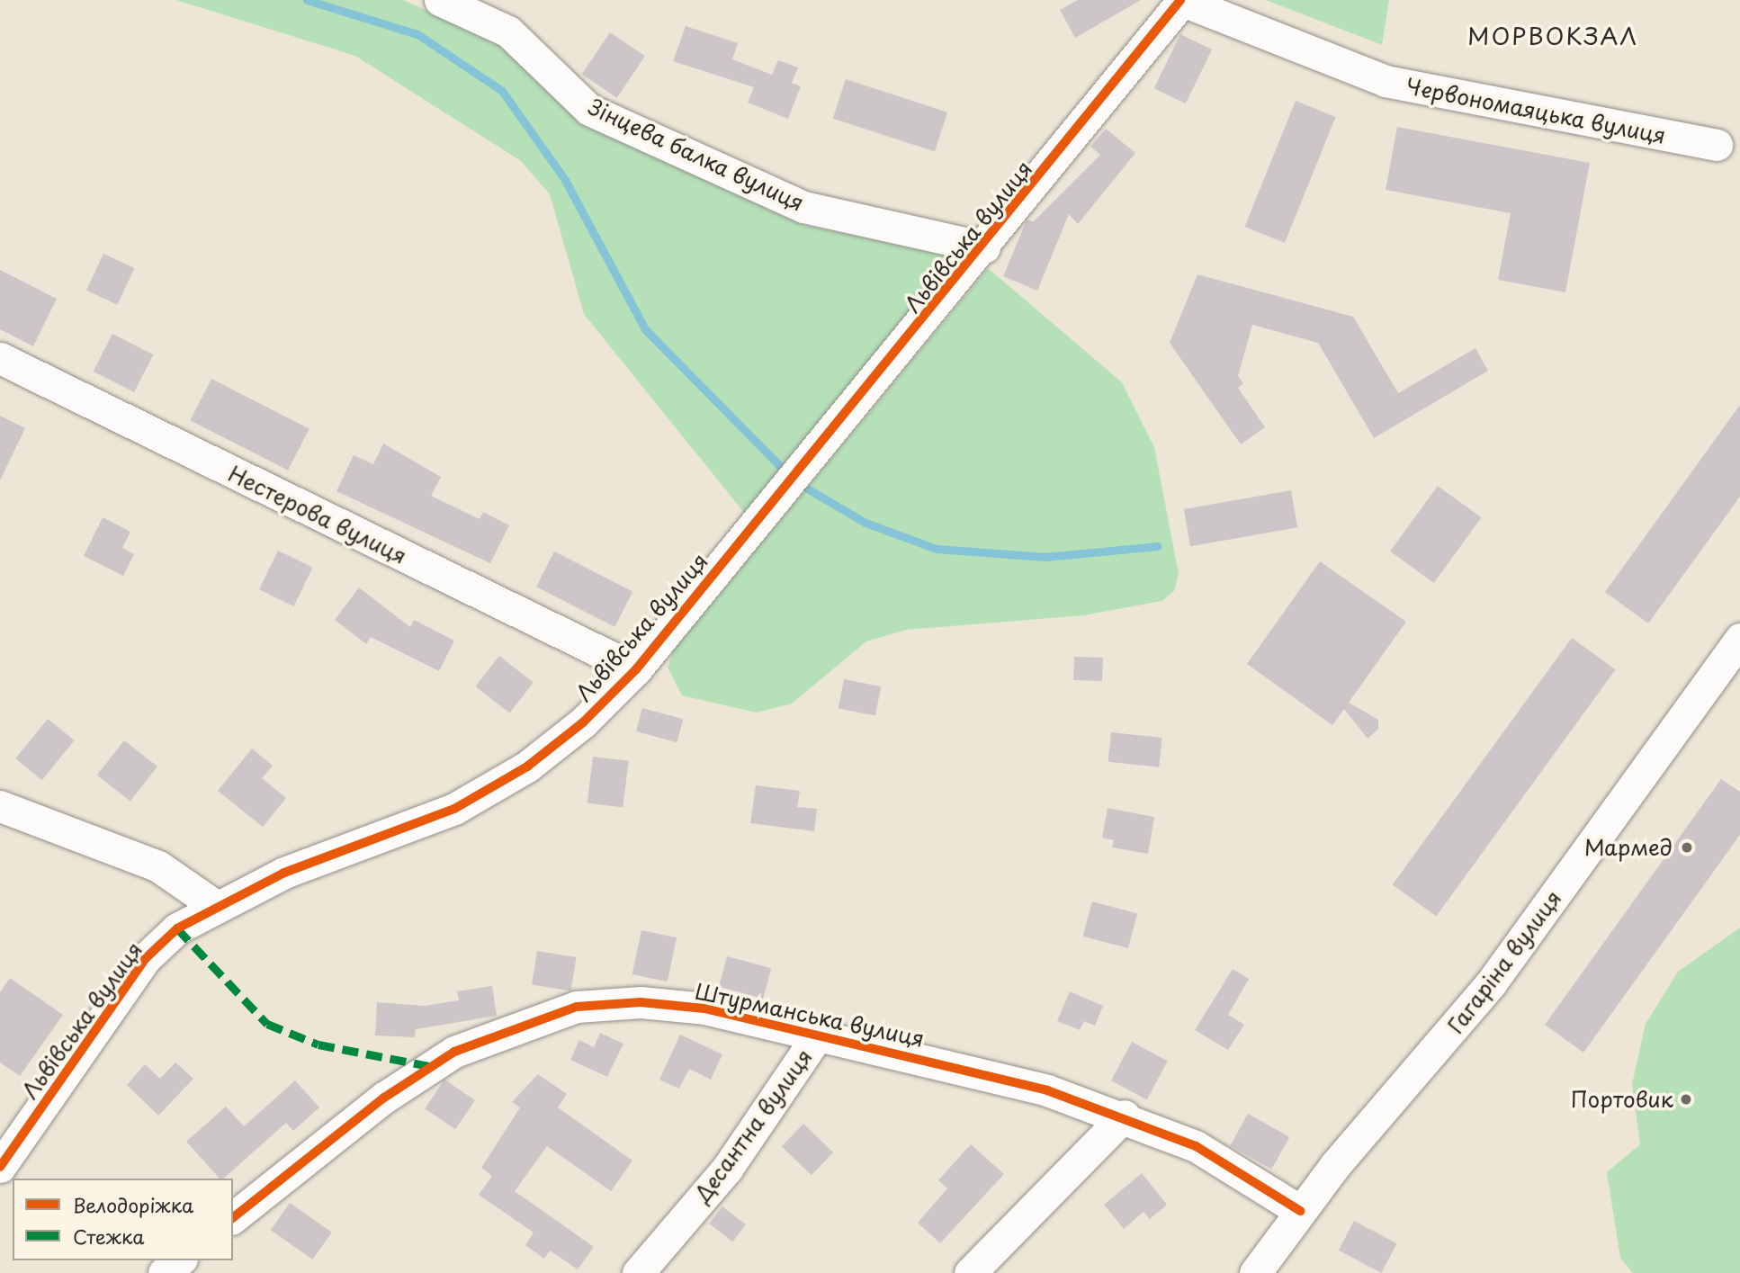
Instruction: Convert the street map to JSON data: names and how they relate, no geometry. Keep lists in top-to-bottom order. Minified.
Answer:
{"streets":{"street":["Червономаяцька вулиця","Зінцева балка вулиця","Львівська вулиця","Нестерова вулиця","Гагаріна вулиця","Штурманська вулиця","Десантна вулиця"]},"crossings":[["Червономаяцька вулиця","Львівська вулиця"],["Зінцева балка вулиця","Львівська вулиця"],["Львівська вулиця","Нестерова вулиця"],["Гагаріна вулиця","Штурманська вулиця"],["Штурманська вулиця","Десантна вулиця"]],"districts":["МОРВОКЗАЛ"],"places":["Мармед","Портовик"],"legend":["Велодоріжка","Стежка"]}
